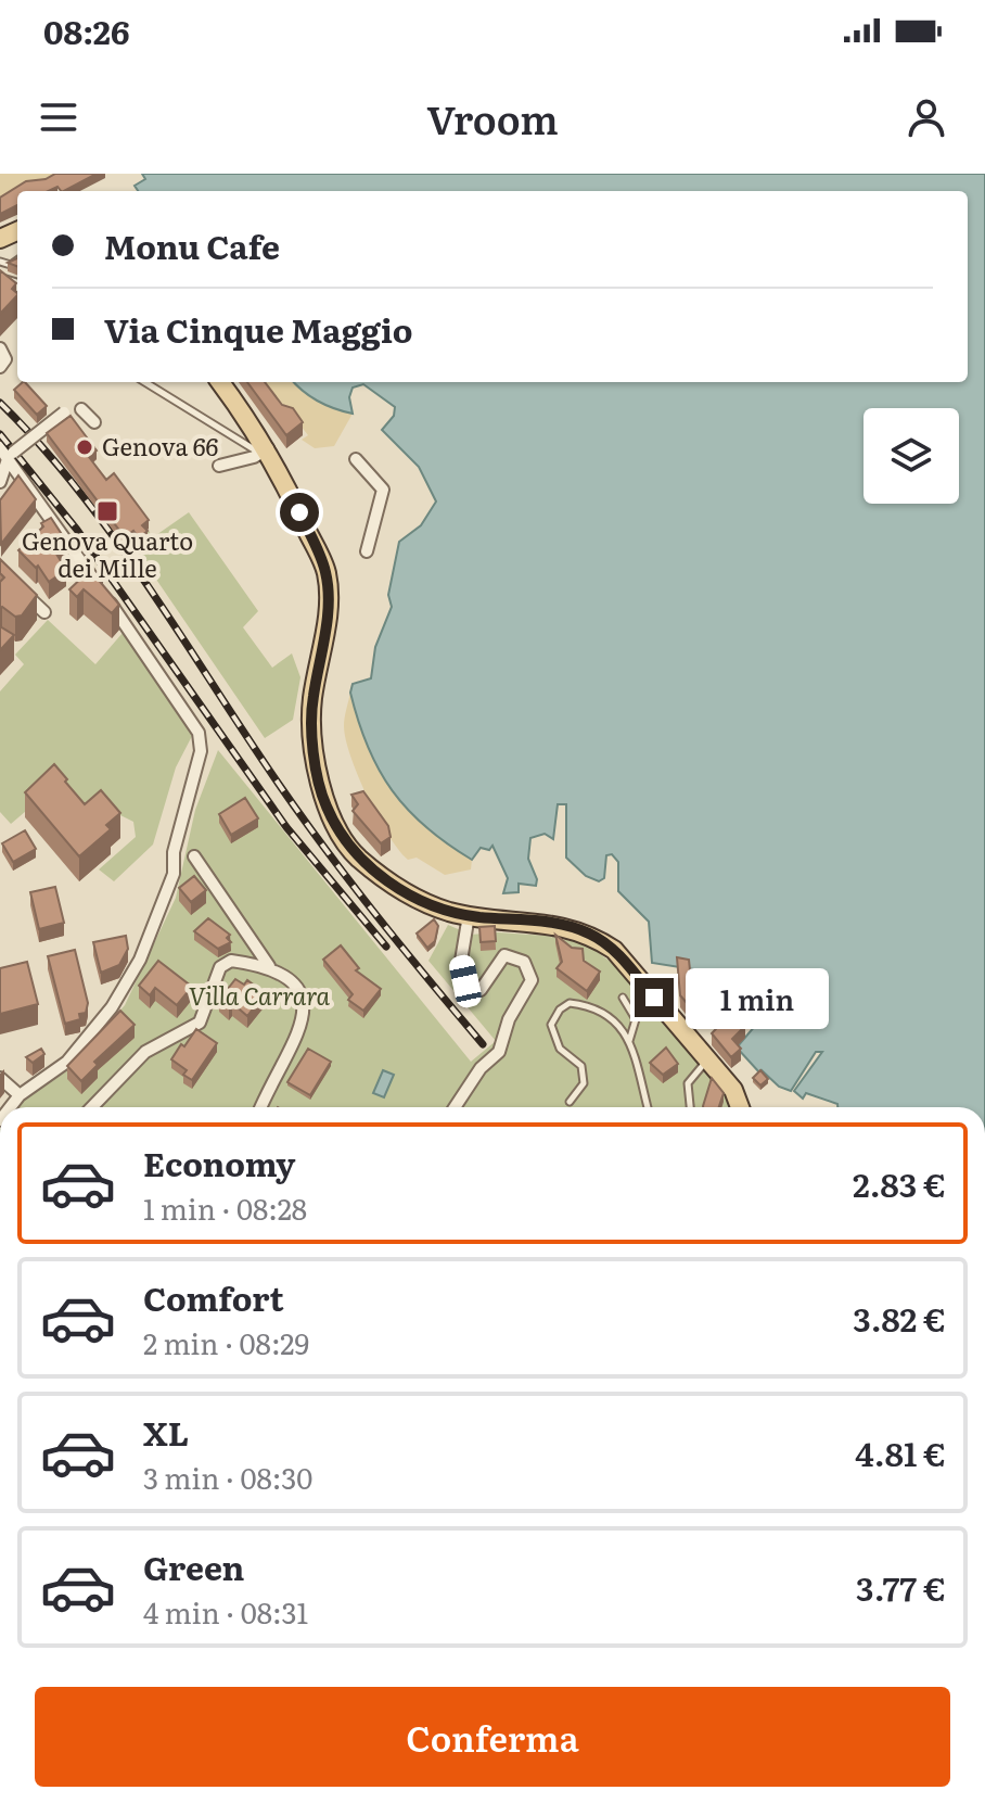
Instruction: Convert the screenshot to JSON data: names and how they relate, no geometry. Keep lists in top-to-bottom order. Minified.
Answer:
{"parks":["Villa Carrara"],"places":{"other":["Genova 66"],"transit":["Genova Quarto dei Mille"]},"page":{"status":"08:26","header":"Vroom","banner":["Monu Cafe","Via Cinque Maggio"],"bubble":"1 min","list":[{"name":"Economy","note":"1 min · 08:28","value":"2.83 €"},{"name":"Comfort","note":"2 min · 08:29","value":"3.82 €"},{"name":"XL","note":"3 min · 08:30","value":"4.81 €"},{"name":"Green","note":"4 min · 08:31","value":"3.77 €"}],"buttons":"Conferma"}}
